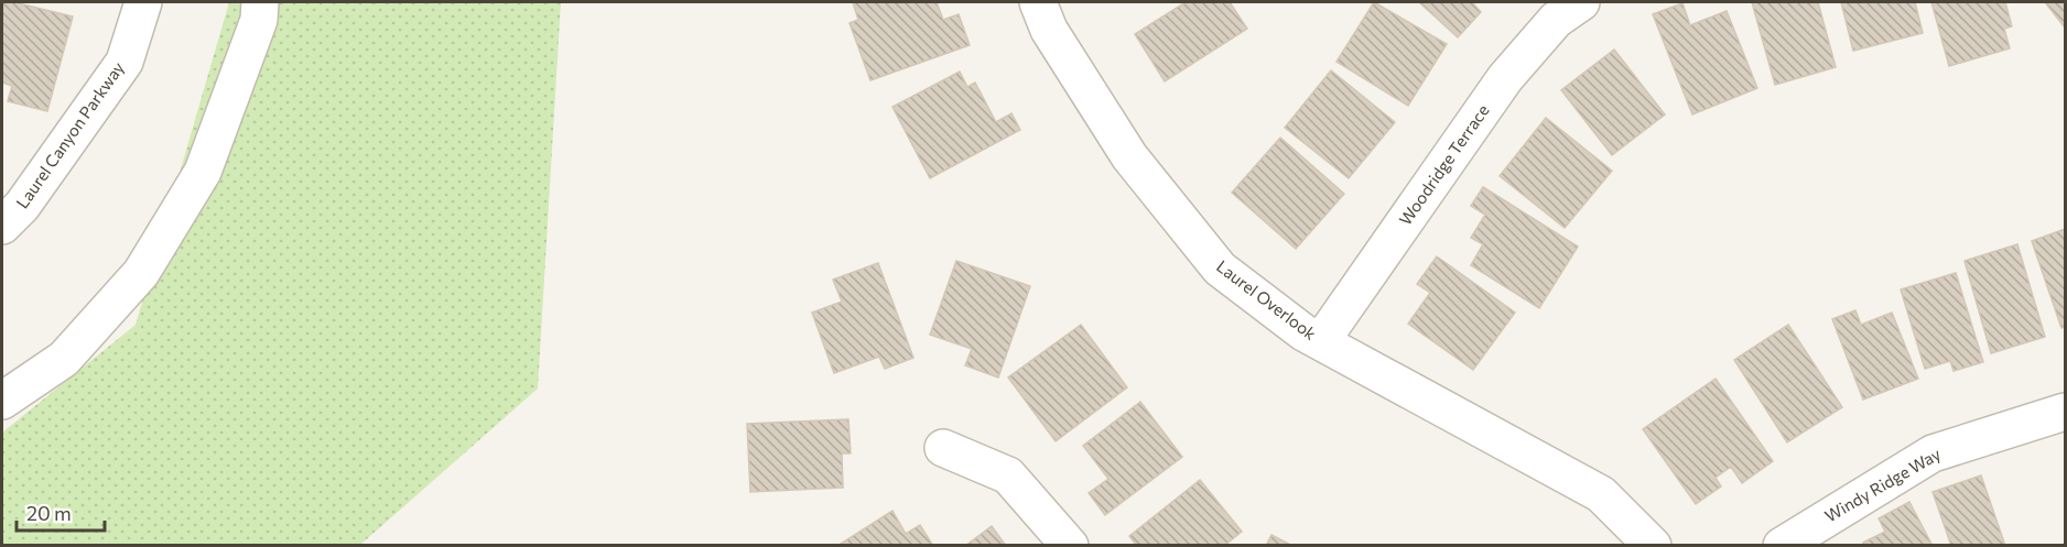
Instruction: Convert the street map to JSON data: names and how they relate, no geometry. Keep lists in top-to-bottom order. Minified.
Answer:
{"streets":{"street":["Laurel Canyon Parkway","Woodridge Terrace","Laurel Overlook","Windy Ridge Way"]},"crossings":[["Woodridge Terrace","Laurel Overlook"]],"scale_bar":"20 m"}
